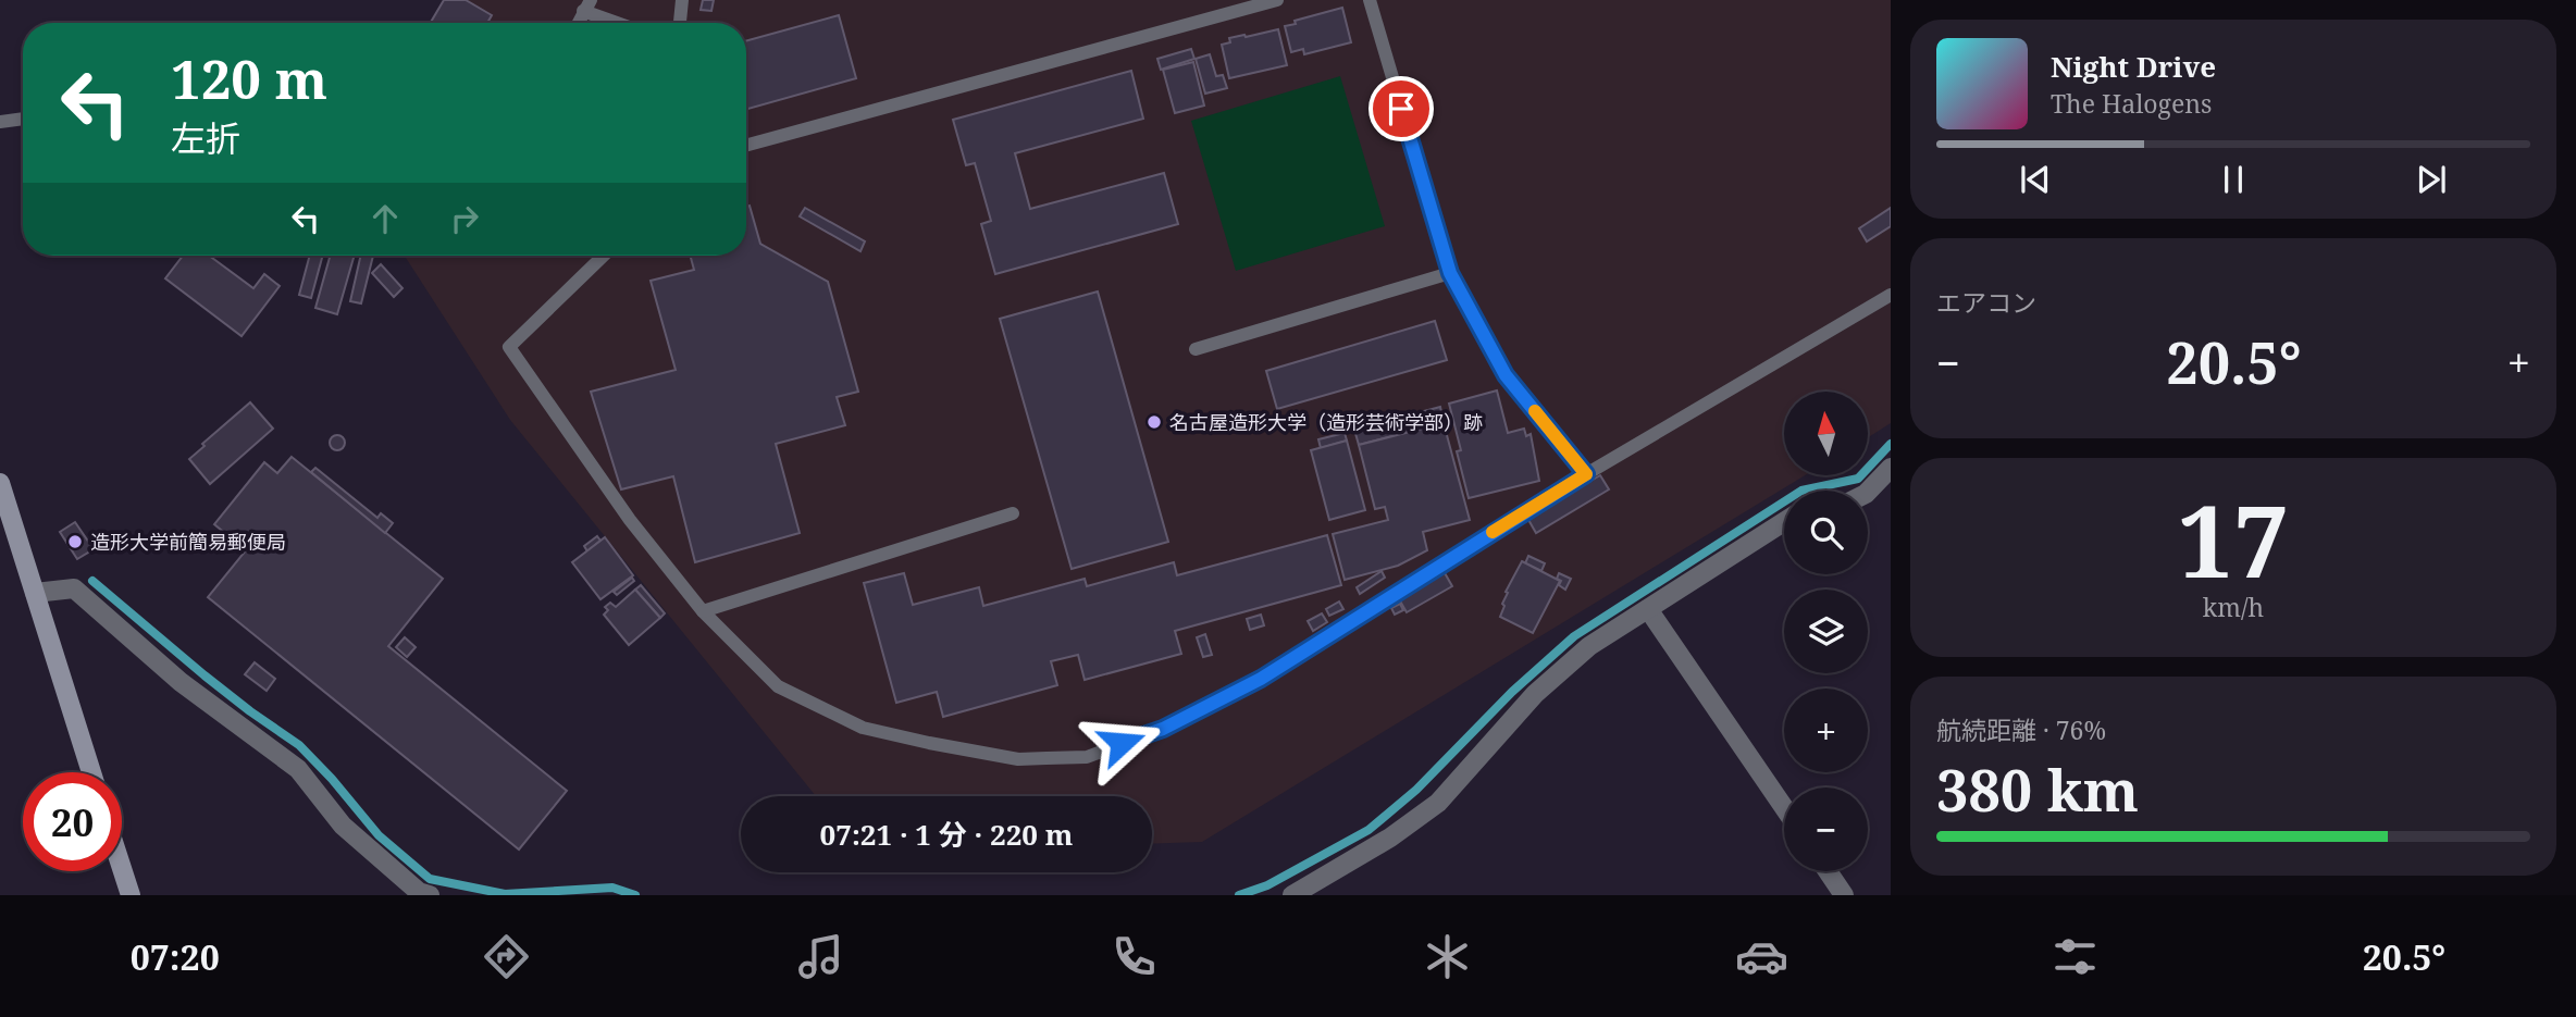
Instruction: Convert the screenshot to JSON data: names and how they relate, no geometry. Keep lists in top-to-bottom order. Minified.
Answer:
{"places":["名古屋造形大学（造形芸術学部）跡","造形大学前簡易郵便局"],"north":"top","page":{"turn":["120 m","左折"],"song":["Night Drive","The Halogens"],"tile":["エアコン",["17","km/h"],["航続距離 · 76%","380 km"]],"heat":["−","20.5°","+"],"map_buttons":["+","−"],"limit":"20","trip":"07:21 · 1 分 · 220 m","tabs":["07:20","20.5°"]}}
